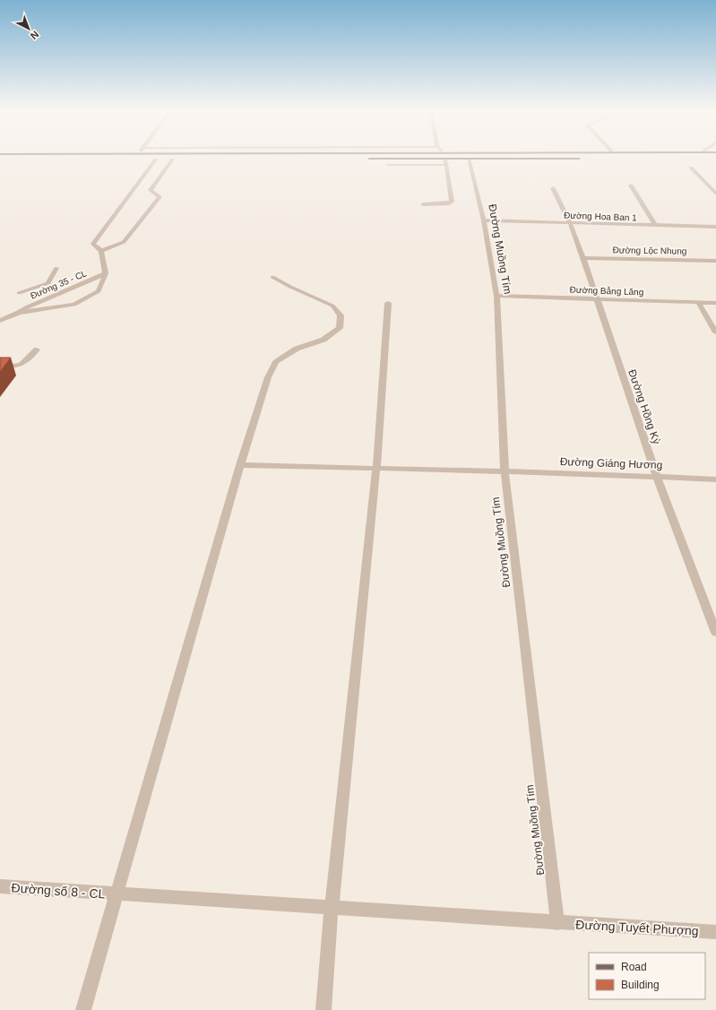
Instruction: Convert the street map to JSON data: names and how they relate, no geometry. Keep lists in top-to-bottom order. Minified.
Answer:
{"streets":{"street":["Đường Hoa Ban 1","Đường Muồng Tím","Đường Lộc Nhung","Đường 35 - CL","Đường Bằng Lăng","Đường Hồng Kỳ","Đường Giáng Hương","Đường số 8 - CL","Đường Tuyết Phượng"]},"crossings":[["Đường Hoa Ban 1","Đường Muồng Tím"],["Đường Hoa Ban 1","Đường Hồng Kỳ"],["Đường Muồng Tím","Đường Bằng Lăng"],["Đường Muồng Tím","Đường Giáng Hương"],["Đường Muồng Tím","Đường Tuyết Phượng"],["Đường Lộc Nhung","Đường Hồng Kỳ"],["Đường Bằng Lăng","Đường Hồng Kỳ"],["Đường Hồng Kỳ","Đường Giáng Hương"],["Đường số 8 - CL","Đường Tuyết Phượng"]],"legend":["Road","Building"],"north":"bottom right"}
